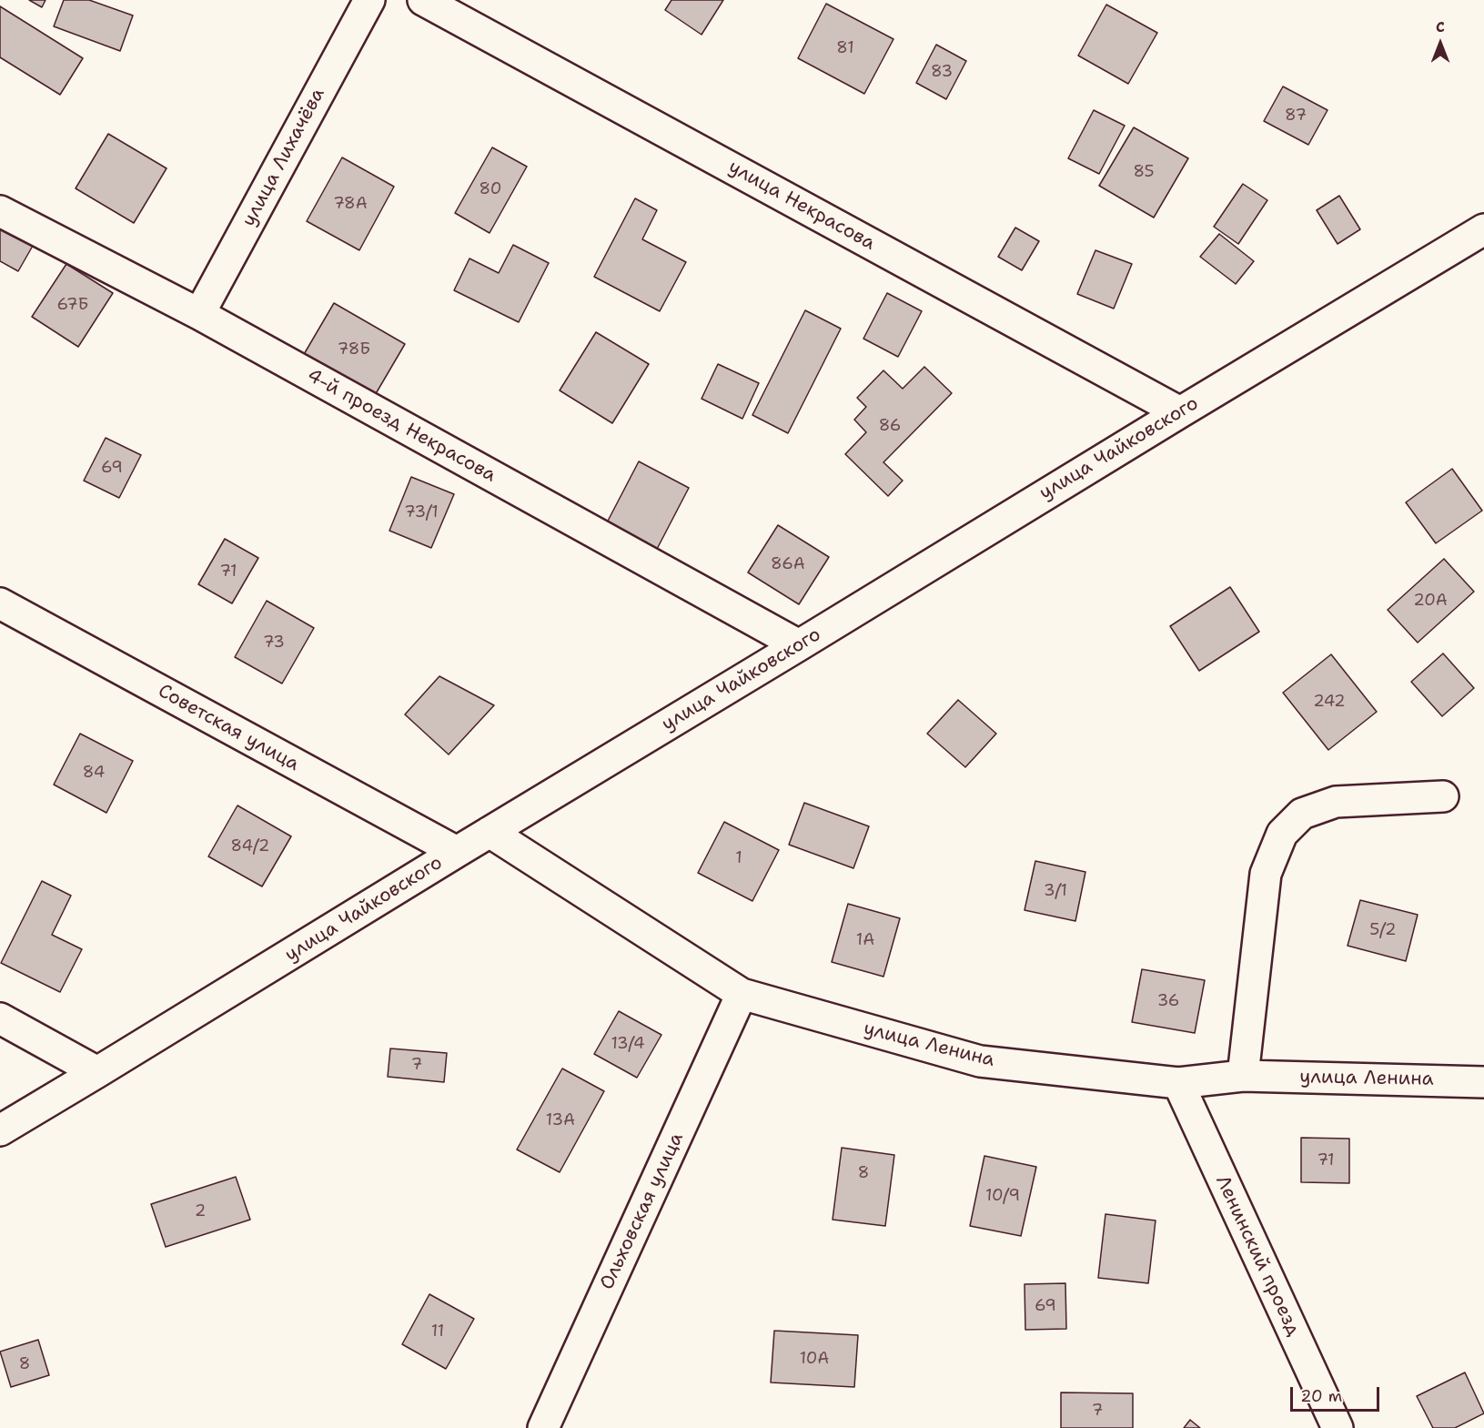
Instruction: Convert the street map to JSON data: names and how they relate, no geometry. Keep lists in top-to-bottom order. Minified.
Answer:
{"streets":{"street":["улица Лихачёва","улица Некрасова","4-й проезд Некрасова","улица Чайковского","Советская улица","улица Ленина","Ольховская улица","Ленинский проезд"]},"crossings":[["улица Лихачёва","4-й проезд Некрасова"],["улица Некрасова","улица Чайковского"],["4-й проезд Некрасова","улица Чайковского"],["улица Чайковского","Советская улица"],["улица Чайковского","улица Ленина"],["улица Ленина","Ольховская улица"],["улица Ленина","Ленинский проезд"]],"house_numbers":["81","83","87","85","80","78А","67Б","78Б","86","69","73/1","86А","71","20А","73","242","84","84/2","1","3/1","5/2","1А","36","13/4","7","13А","71","8","10/9","2","69","11","10А","8","7"],"scale_bar":"20 m","north":"top"}
